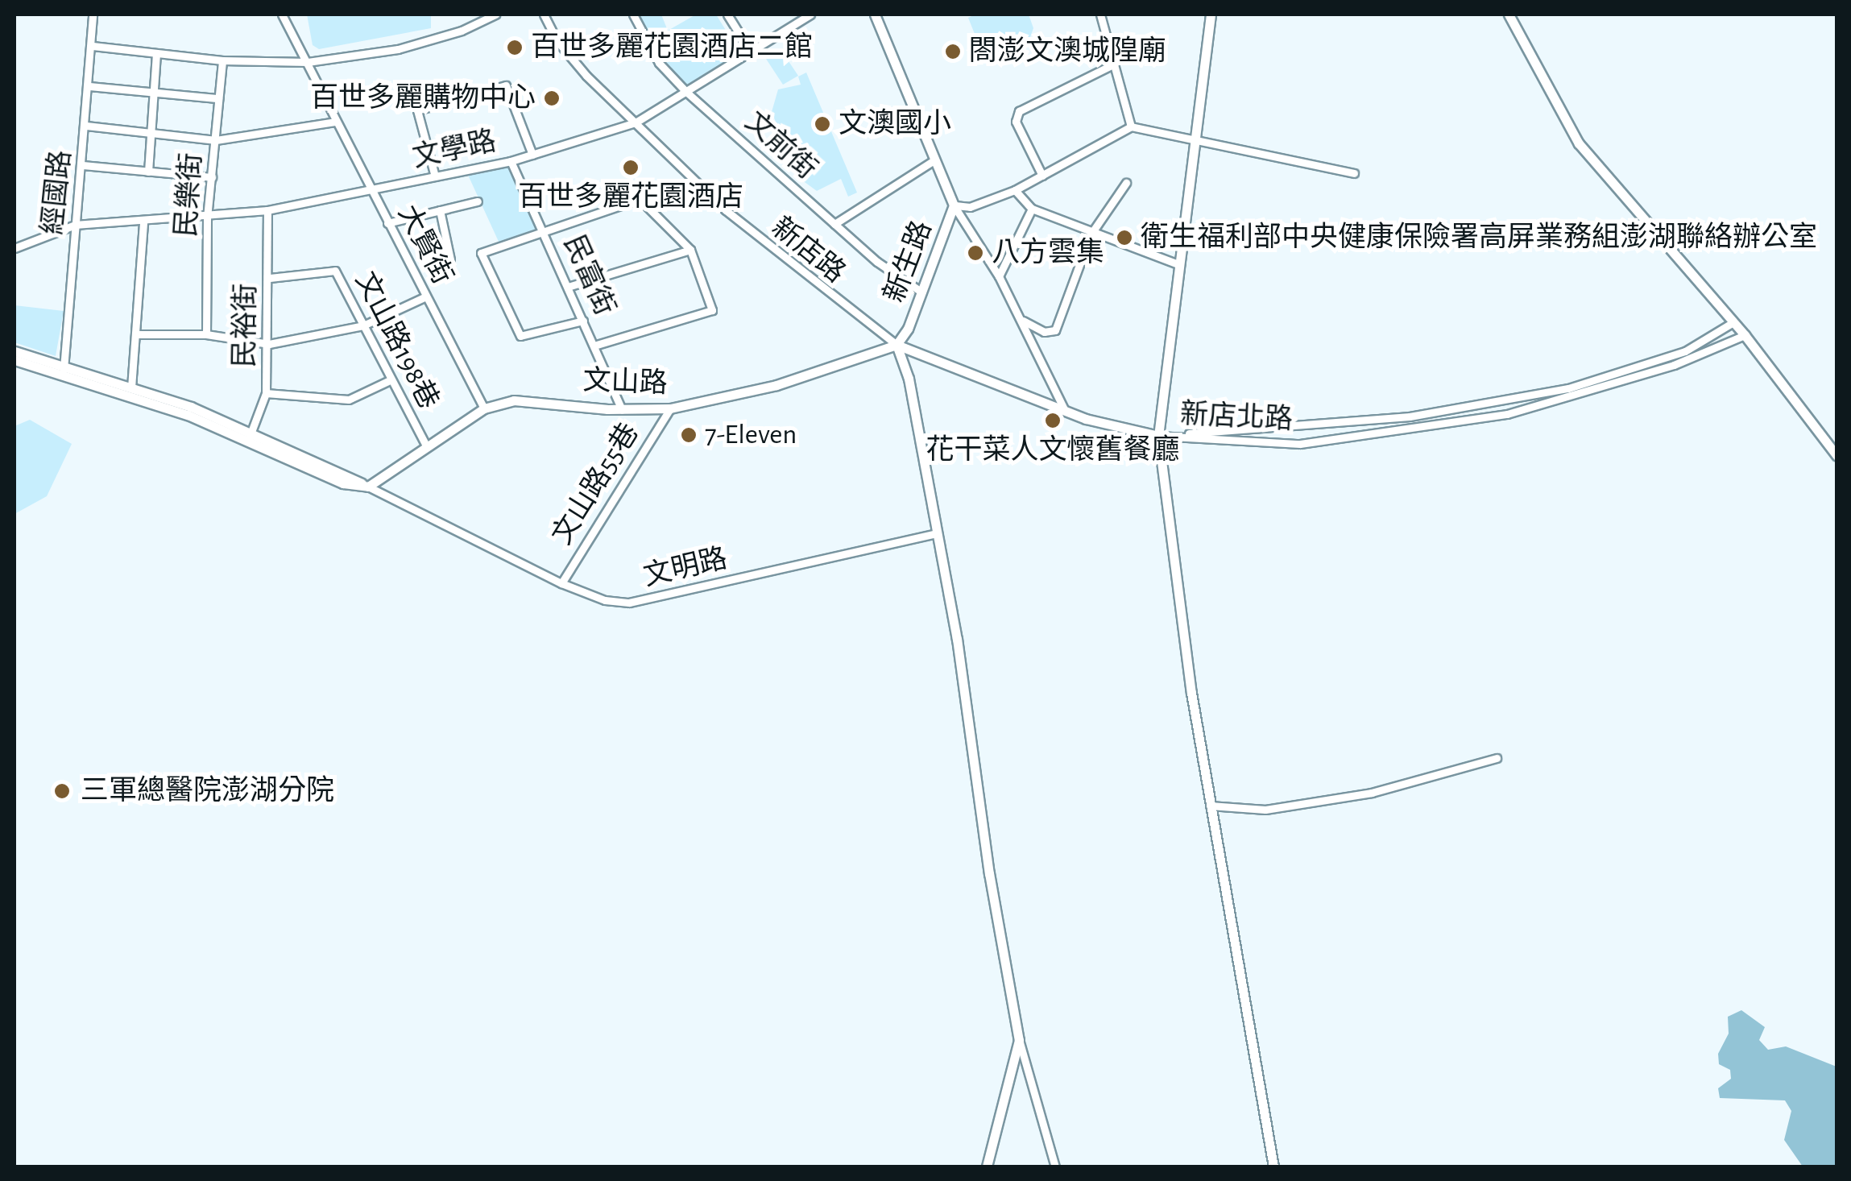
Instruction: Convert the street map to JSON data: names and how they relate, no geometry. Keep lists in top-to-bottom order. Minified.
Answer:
{"streets":{"main road":["新店路","新生路","文山路"],"street":["文前街","文學路","經國路","民樂街","大賢街","民富街","民裕街","文山路198巷","新店北路","文山路55巷","文明路"]},"crossings":[["文前街","文學路"],["文前街","新生路"],["文學路","經國路"],["文學路","民樂街"],["文學路","大賢街"],["文學路","新店路"],["文學路","民富街"],["文學路","民裕街"],["大賢街","文山路"],["新店路","新生路"],["新店路","文山路"],["新店路","新店北路"],["新生路","文山路"],["民富街","文山路"],["民裕街","文山路198巷"],["文山路198巷","文山路"],["文山路","文山路55巷"],["文山路","文明路"],["文山路55巷","文明路"]],"places":["百世多麗花園酒店二館","閤澎文澳城隍廟","百世多麗購物中心","文澳國小","百世多麗花園酒店","衛生福利部中央健康保險署高屏業務組澎湖聯絡辦公室","八方雲集","花干菜人文懷舊餐廳","7-Eleven","三軍總醫院澎湖分院"]}
